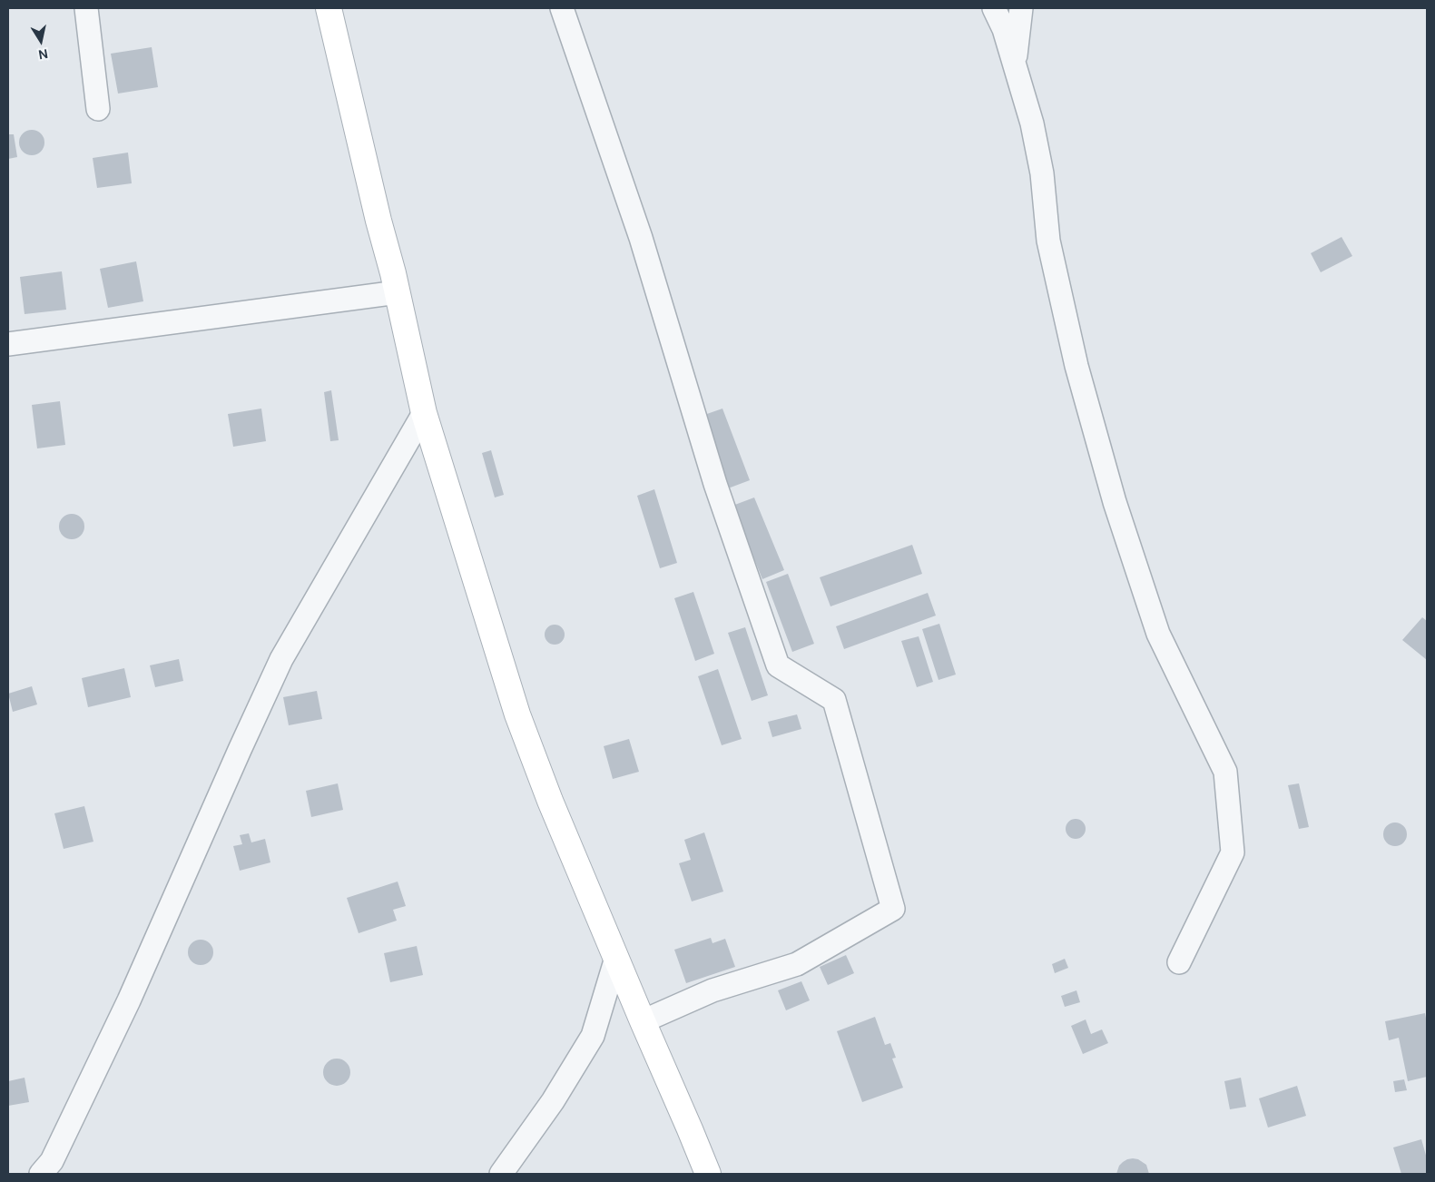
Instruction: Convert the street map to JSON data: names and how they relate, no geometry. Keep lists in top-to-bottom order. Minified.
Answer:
{"north":"bottom"}
